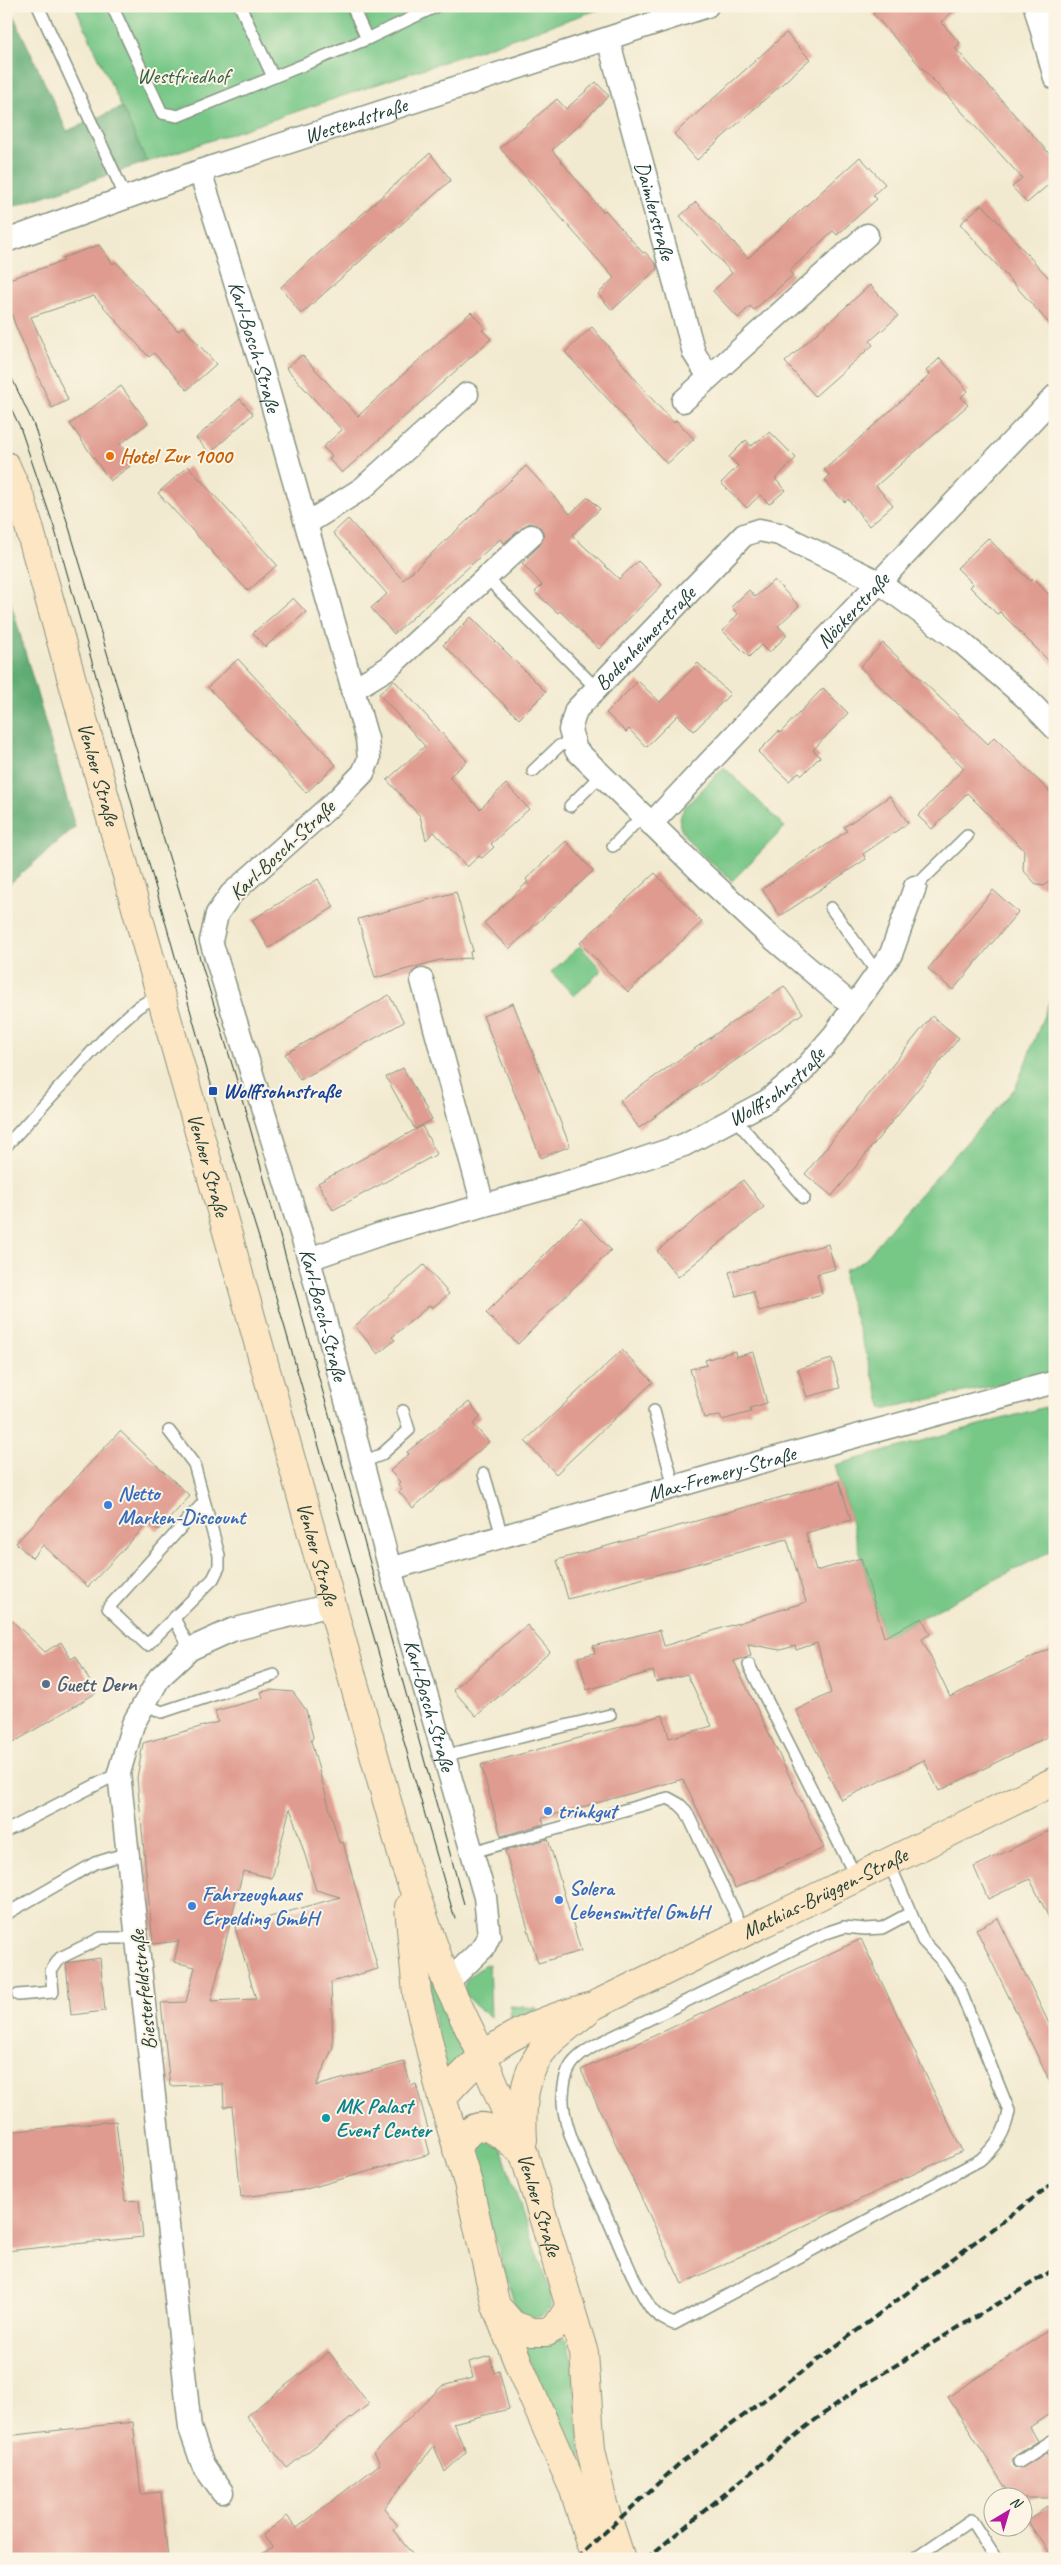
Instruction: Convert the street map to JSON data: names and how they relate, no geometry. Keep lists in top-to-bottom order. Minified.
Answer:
{"streets":{"main road":["Venloer Straße","Mathias-Brüggen-Straße"],"street":["Westendstraße","Daimlerstraße","Karl-Bosch-Straße","Nöckerstraße","Bodenheimerstraße","Wolffsohnstraße","Max-Fremery-Straße","Biesterfeldstraße"]},"crossings":[["Westendstraße","Daimlerstraße"],["Westendstraße","Karl-Bosch-Straße"],["Karl-Bosch-Straße","Venloer Straße"],["Karl-Bosch-Straße","Wolffsohnstraße"],["Karl-Bosch-Straße","Max-Fremery-Straße"],["Nöckerstraße","Bodenheimerstraße"],["Venloer Straße","Mathias-Brüggen-Straße"],["Venloer Straße","Biesterfeldstraße"]],"parks":["Westfriedhof"],"places":{"other":["Hotel Zur 1000","Netto Marken-Discount","Guett Dern","trinkgut","Solera Lebensmittel GmbH","Fahrzeughaus Erpelding GmbH","MK Palast Event Center"],"transit":["Wolffsohnstraße"]},"north":"top right"}
